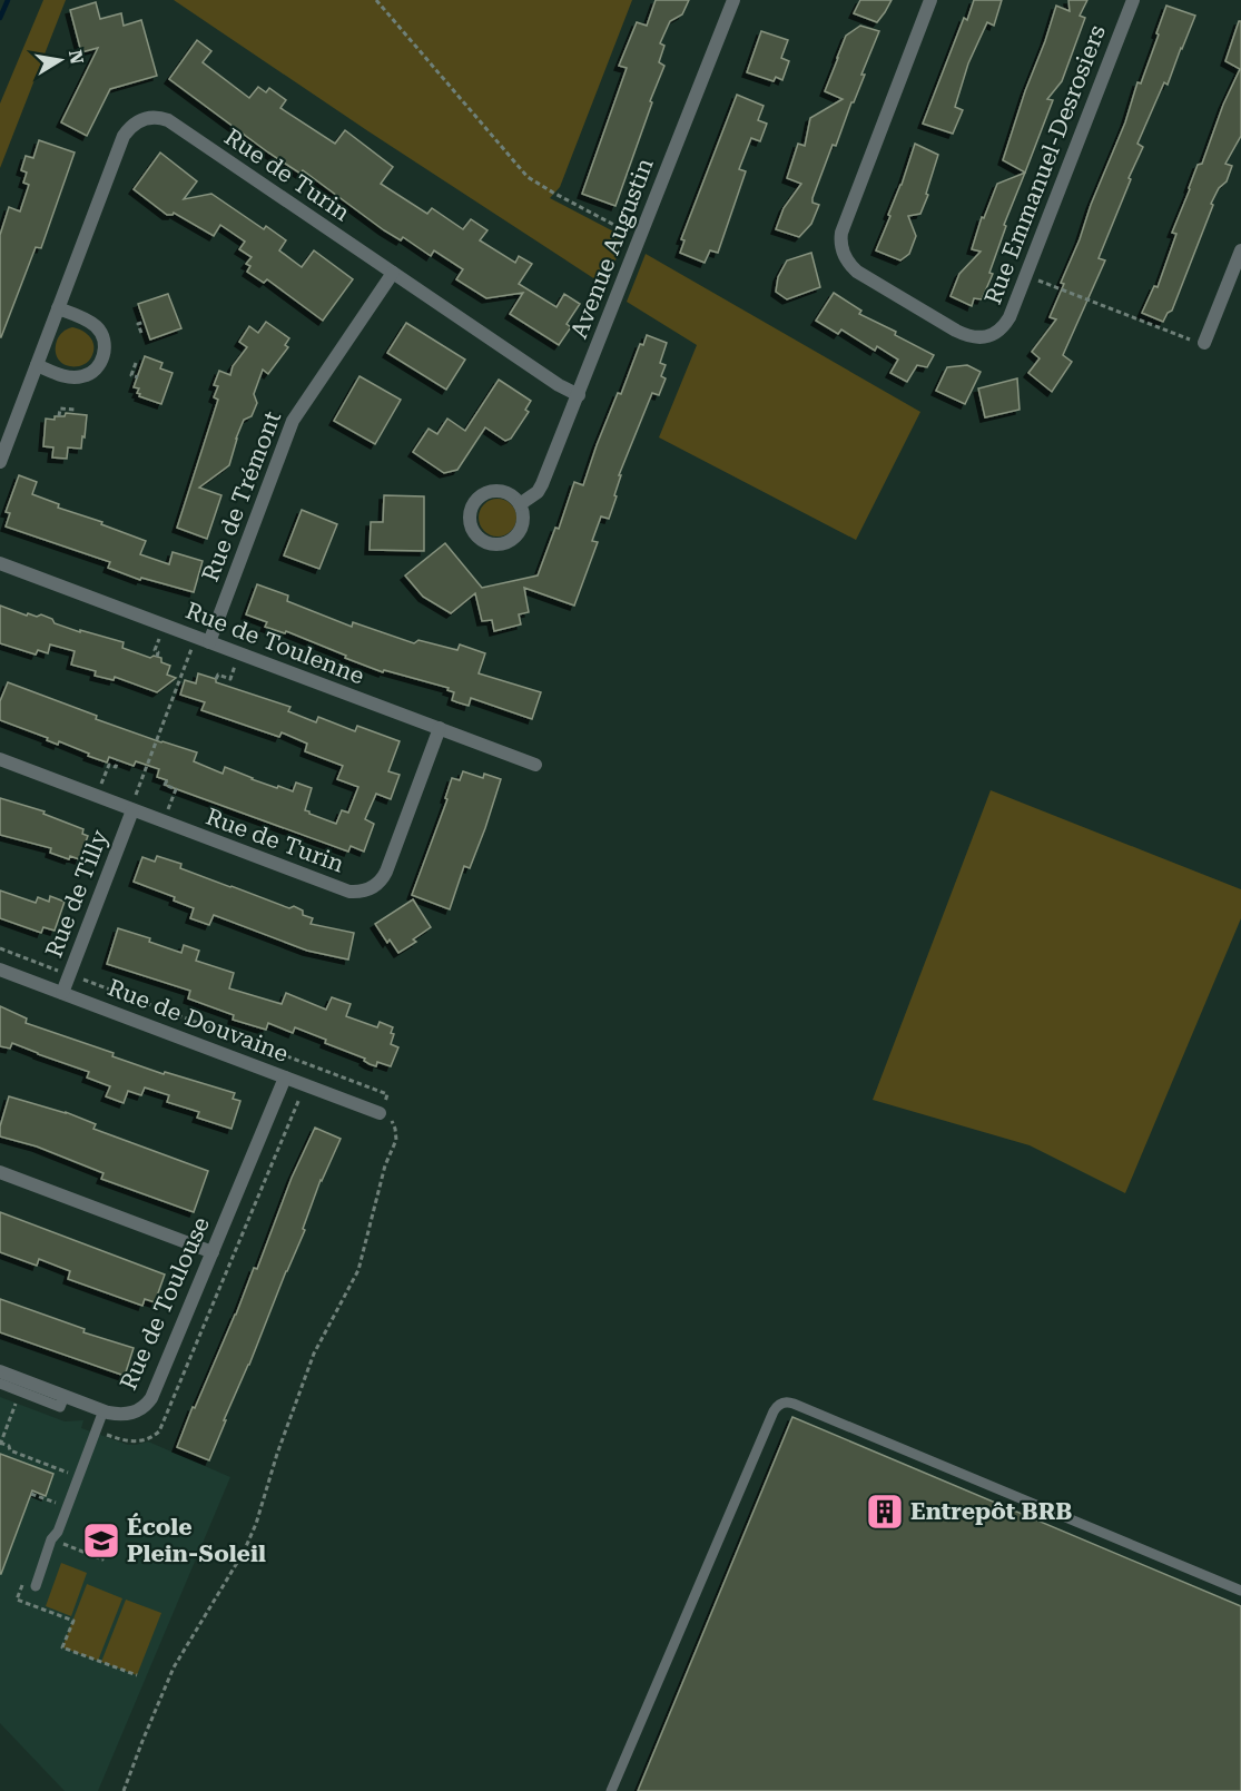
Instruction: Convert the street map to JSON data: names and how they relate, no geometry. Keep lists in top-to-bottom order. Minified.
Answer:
{"streets":{"street":["Rue Emmanuel-Desrosiers","Rue de Turin","Avenue Augustin","Rue de Trémont","Rue de Toulenne","Rue de Tilly","Rue de Douvaine","Rue de Toulouse"]},"crossings":[["Rue de Turin","Avenue Augustin"],["Rue de Turin","Rue de Trémont"],["Rue de Turin","Rue de Toulenne"],["Rue de Turin","Rue de Tilly"],["Rue de Trémont","Rue de Toulenne"],["Rue de Tilly","Rue de Douvaine"],["Rue de Douvaine","Rue de Toulouse"]],"places":{"building":["Entrepôt BRB"],"school or university":["École Plein-Soleil"]},"north":"right"}
